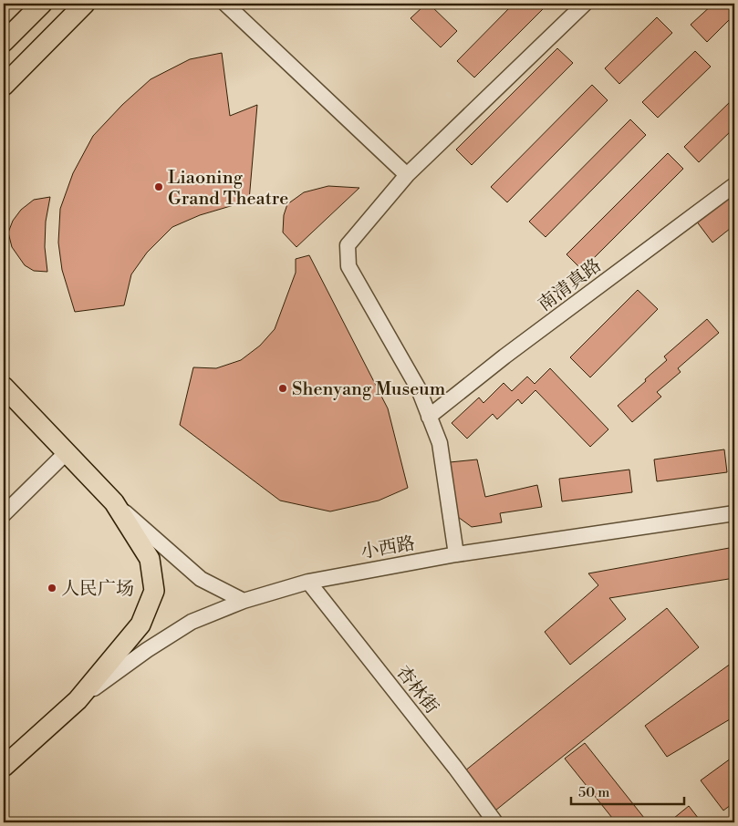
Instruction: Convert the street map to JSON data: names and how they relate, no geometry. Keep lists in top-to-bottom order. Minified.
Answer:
{"streets":{"street":["南清真路","小西路","杏林街"]},"crossings":[["小西路","杏林街"]],"places":["Liaoning Grand Theatre","Shenyang Museum","人民广场"],"scale_bar":"50 m"}
